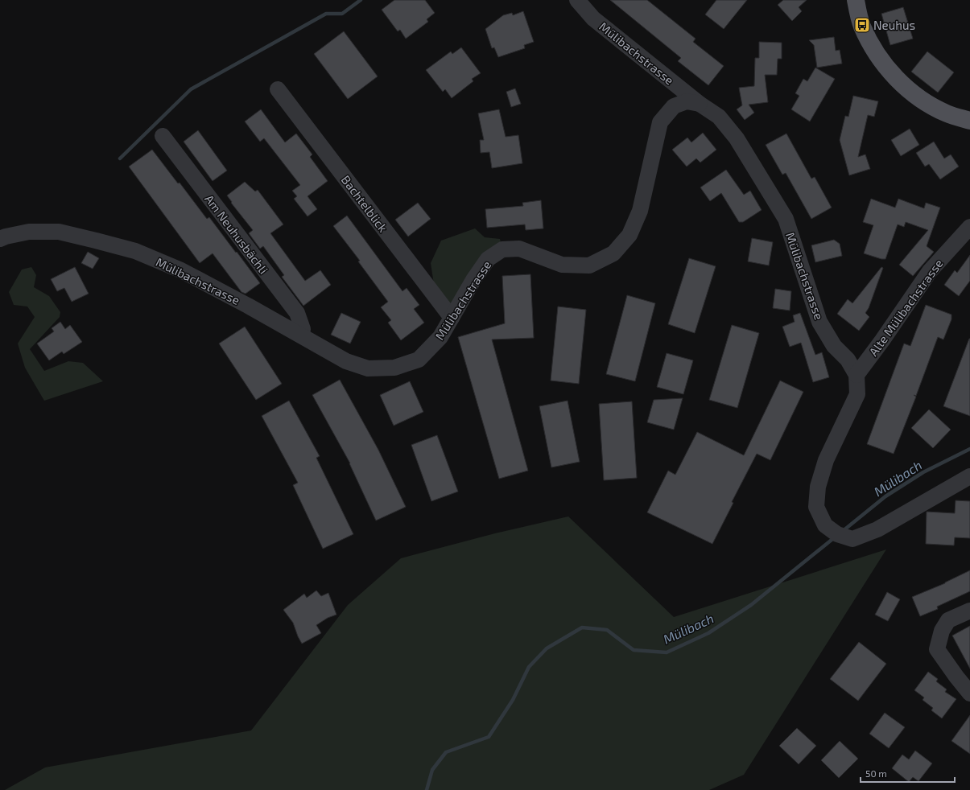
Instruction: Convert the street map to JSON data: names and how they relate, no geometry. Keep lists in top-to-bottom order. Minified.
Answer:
{"streets":{"street":["Mülibachstrasse","Bachtelblick","Am Neuhusbächli","Alte Mülibachstrasse"]},"crossings":[["Mülibachstrasse","Bachtelblick"],["Mülibachstrasse","Am Neuhusbächli"],["Mülibachstrasse","Alte Mülibachstrasse"]],"water":["Mülibach"],"places":{"bus stop":["Neuhus"]},"scale_bar":"50 m"}
